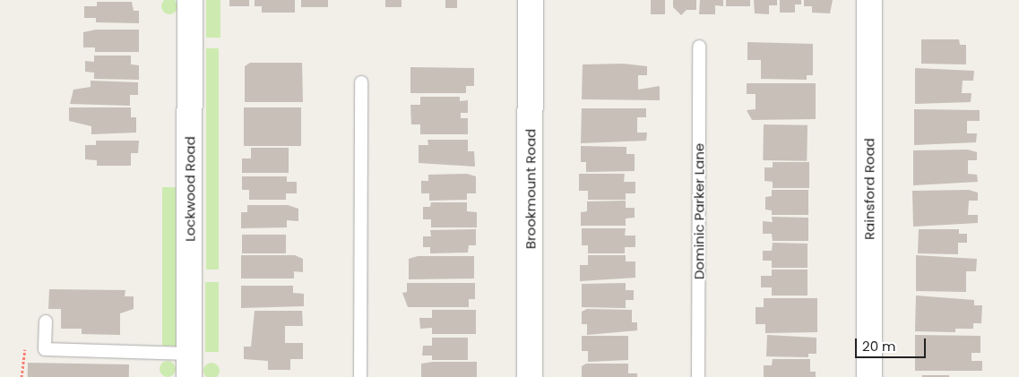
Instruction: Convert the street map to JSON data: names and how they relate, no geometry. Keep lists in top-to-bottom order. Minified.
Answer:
{"streets":{"street":["Lockwood Road","Brookmount Road","Rainsford Road"],"lane":["Dominic Parker Lane"]},"scale_bar":"20 m"}
